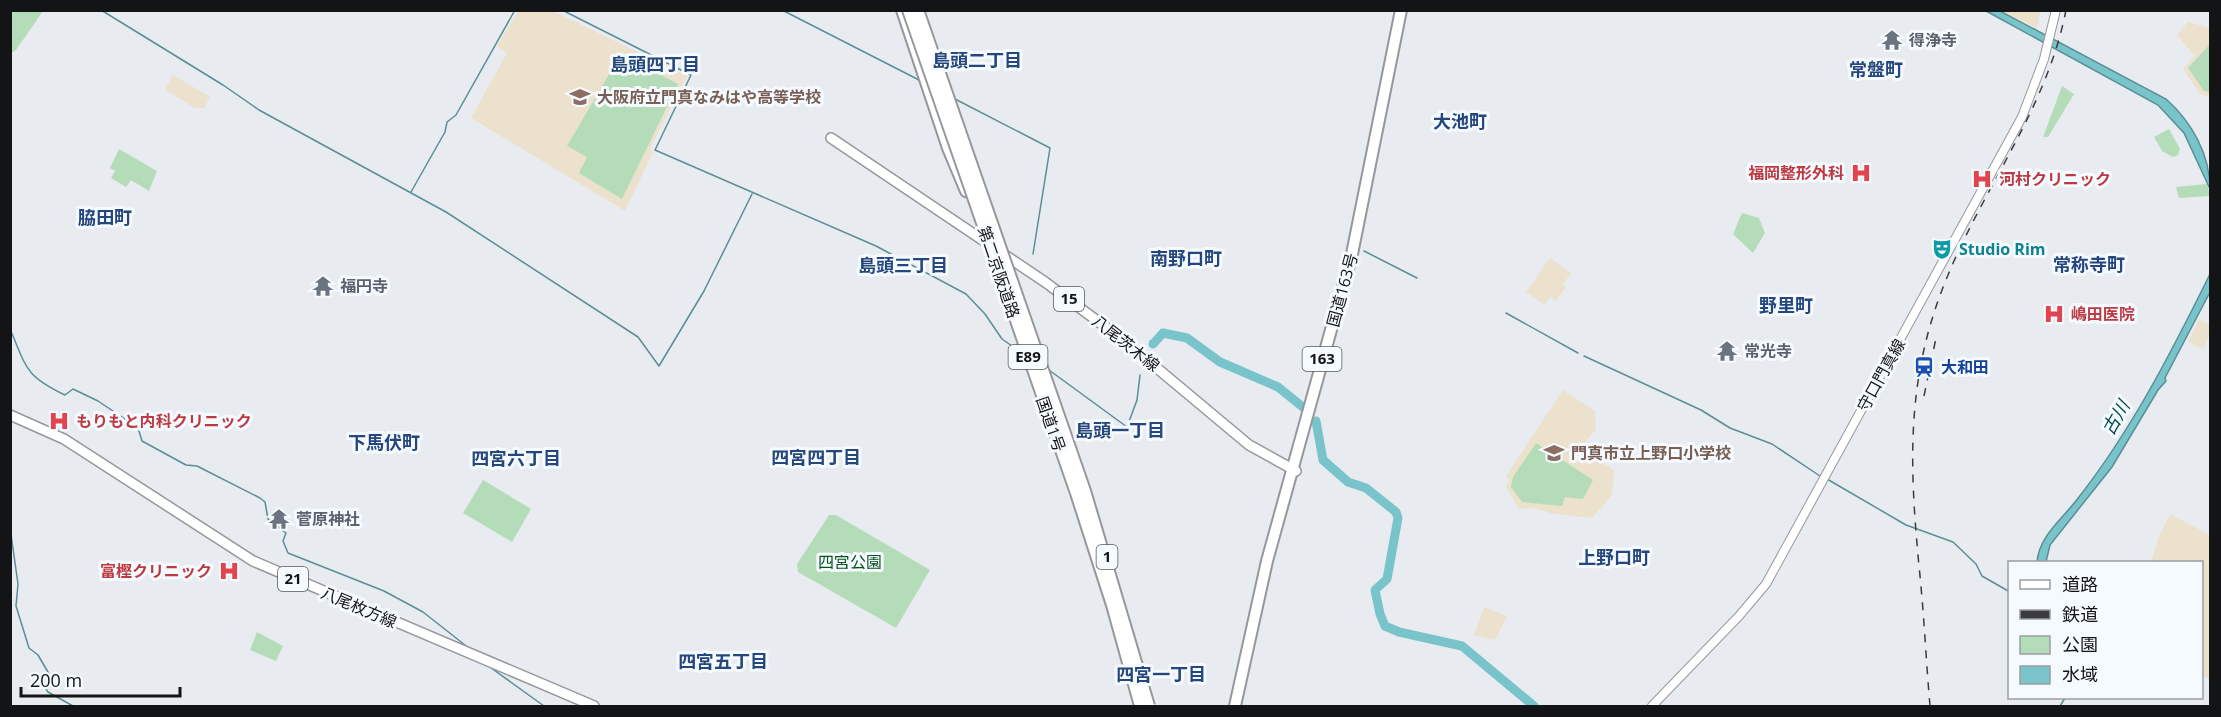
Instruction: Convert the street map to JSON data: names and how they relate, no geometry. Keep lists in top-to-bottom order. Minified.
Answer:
{"streets":{"highway":["第二京阪道路","国道163号","E89","163","国道1号","1"],"main road":["15","八尾茨木線","守口門真線","21","八尾枚方線"]},"crossings":[["第二京阪道路","国道1号"],["国道163号","八尾茨木線"],["八尾茨木線","国道1号"]],"districts":["島頭二丁目","島頭四丁目","常盤町","大池町","脇田町","南野口町","常称寺町","島頭三丁目","野里町","島頭一丁目","下馬伏町","四宮四丁目","四宮六丁目","上野口町","四宮五丁目","四宮一丁目"],"water":["古川"],"parks":["四宮公園"],"places":{"temple":["得浄寺","福円寺","常光寺","菅原神社"],"school or university":["大阪府立門真なみはや高等学校","門真市立上野口小学校"],"hospital":["福岡整形外科","河村クリニック","嶋田医院","もりもと内科クリニック","富樫クリニック"],"theatre":["Studio Rim"],"station":["大和田"]},"legend":["道路","鉄道","公園","水域"],"scale_bar":"200 m"}
